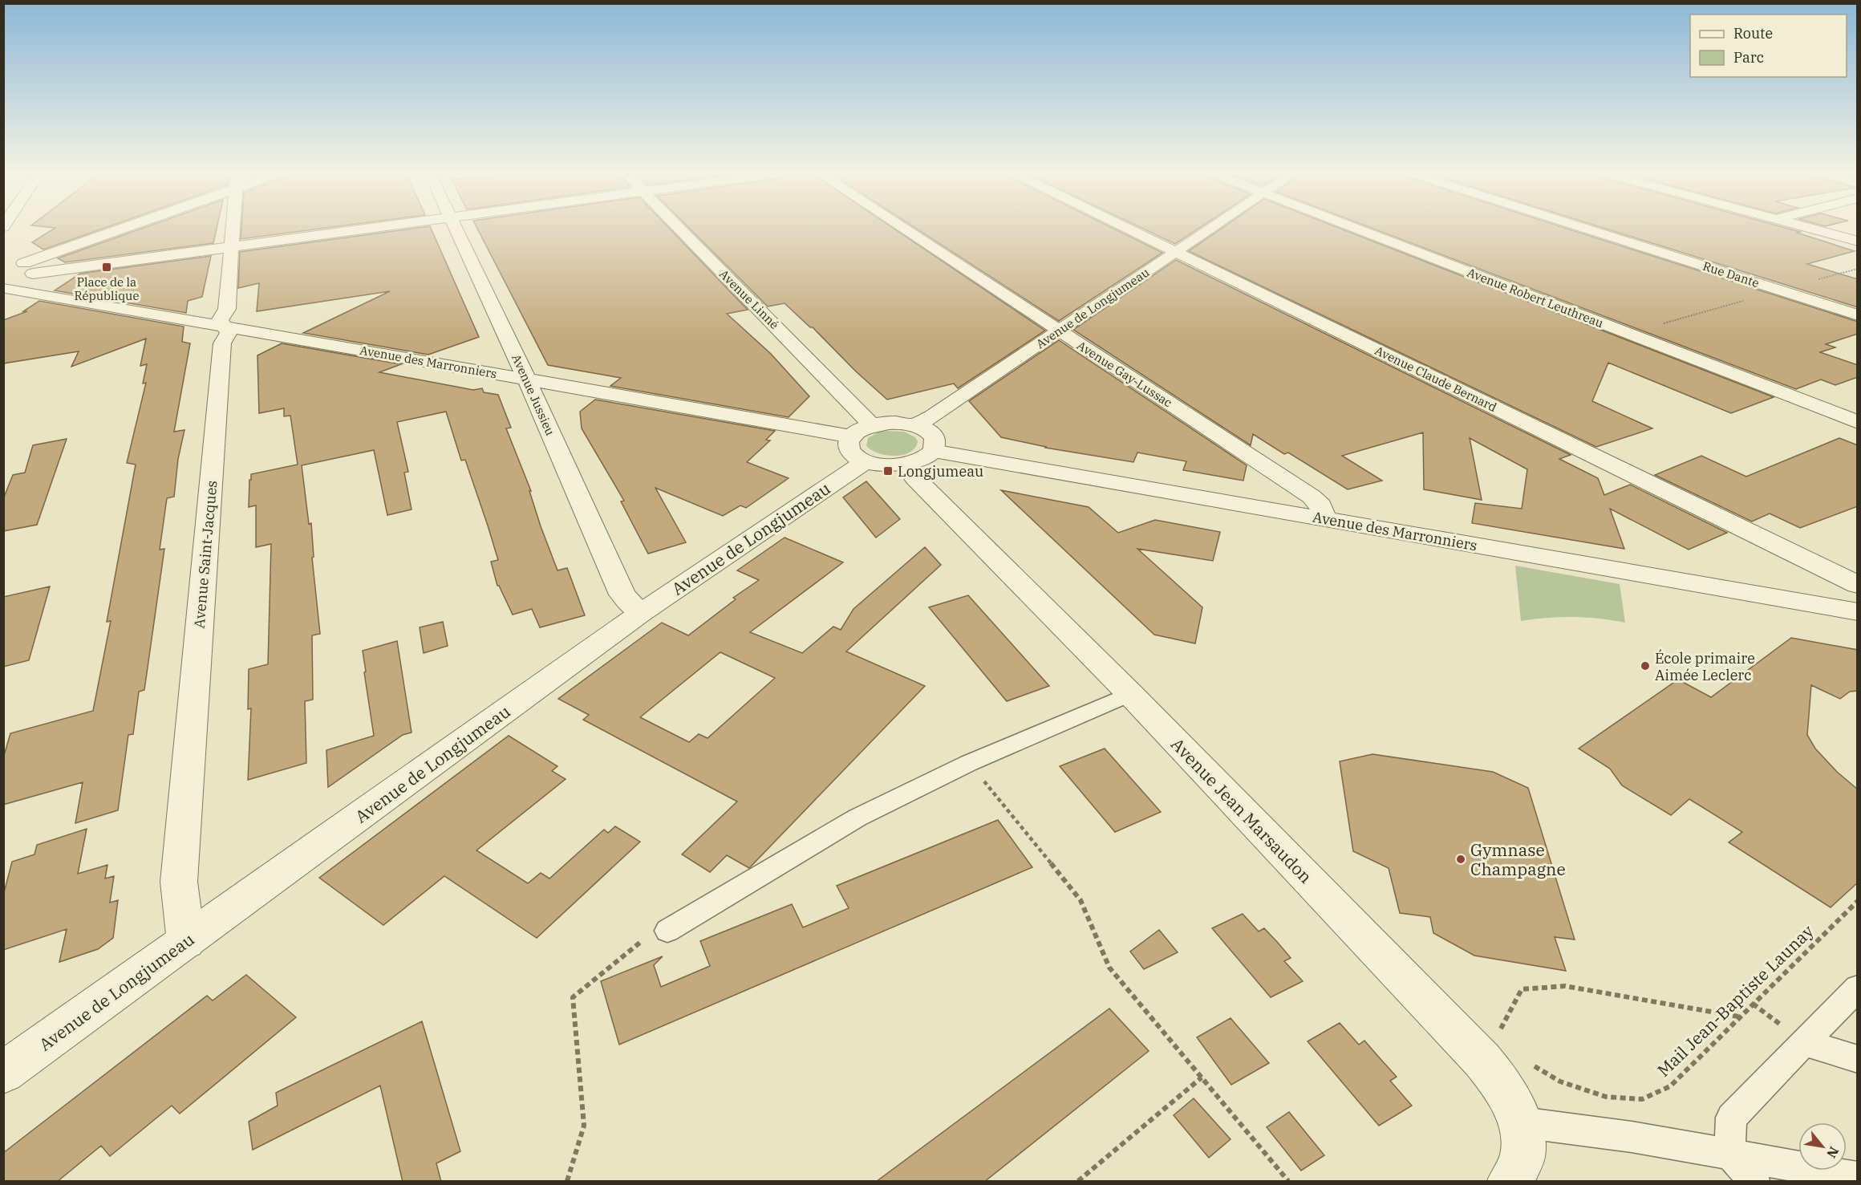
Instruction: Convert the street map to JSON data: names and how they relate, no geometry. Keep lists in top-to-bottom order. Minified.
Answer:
{"streets":{"street":["Rue Dante","Avenue Robert Leuthreau","Avenue Linné","Avenue de Longjumeau","Avenue des Marronniers","Avenue Gay-Lussac","Avenue Claude Bernard","Avenue Jussieu","Avenue Saint-Jacques","Avenue Jean Marsaudon"],"path":["Mail Jean-Baptiste Launay"]},"crossings":[["Avenue Linné","Avenue de Longjumeau"],["Avenue de Longjumeau","Avenue des Marronniers"],["Avenue de Longjumeau","Avenue Gay-Lussac"],["Avenue de Longjumeau","Avenue Claude Bernard"],["Avenue de Longjumeau","Avenue Jussieu"],["Avenue de Longjumeau","Avenue Saint-Jacques"],["Avenue des Marronniers","Avenue Gay-Lussac"],["Avenue des Marronniers","Avenue Jussieu"],["Avenue des Marronniers","Avenue Saint-Jacques"],["Avenue des Marronniers","Avenue Jean Marsaudon"]],"places":{"transit":["Place de la République","Longjumeau"],"other":["École primaire Aimée Leclerc","Gymnase Champagne"]},"legend":["Route","Parc"],"north":"bottom right"}
